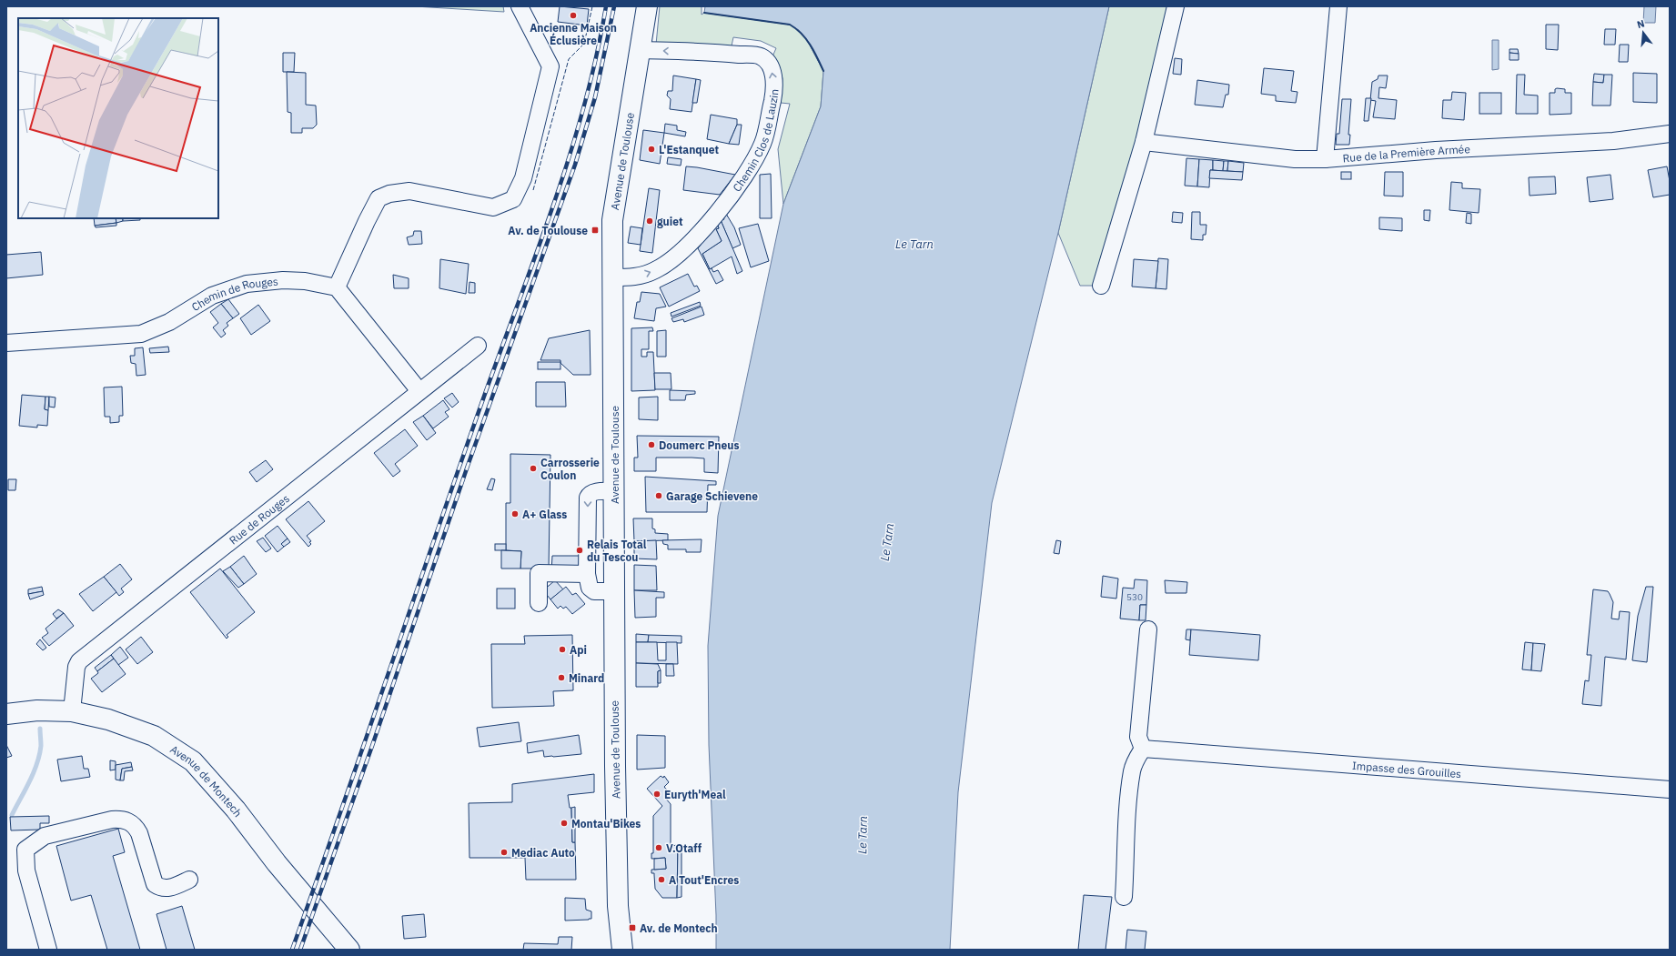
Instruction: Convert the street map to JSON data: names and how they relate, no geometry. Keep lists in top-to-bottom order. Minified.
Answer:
{"streets":{"main road":["Avenue de Toulouse","Avenue de Montech"],"street":["Chemin Clos de Lauzin","Rue de la Première Armée","Chemin de Rouges","Rue de Rouges","Impasse des Grouilles"]},"crossings":[["Chemin Clos de Lauzin","Avenue de Toulouse"],["Rue de Rouges","Avenue de Montech"]],"water":["Le Tarn"],"places":{"other":["Ancienne Maison Éclusière","L'Estanquet","guiet","Doumerc Pneus","Carrosserie Coulon","Garage Schievene","A+ Glass","Relais Total du Tescou","Api","Minard","Euryth'Meal","Montau'Bikes","V.Otaff","Mediac Auto","A Tout'Encres"],"transit":["Av. de Toulouse","Av. de Montech"]},"house_numbers":["530"],"north":"top"}
